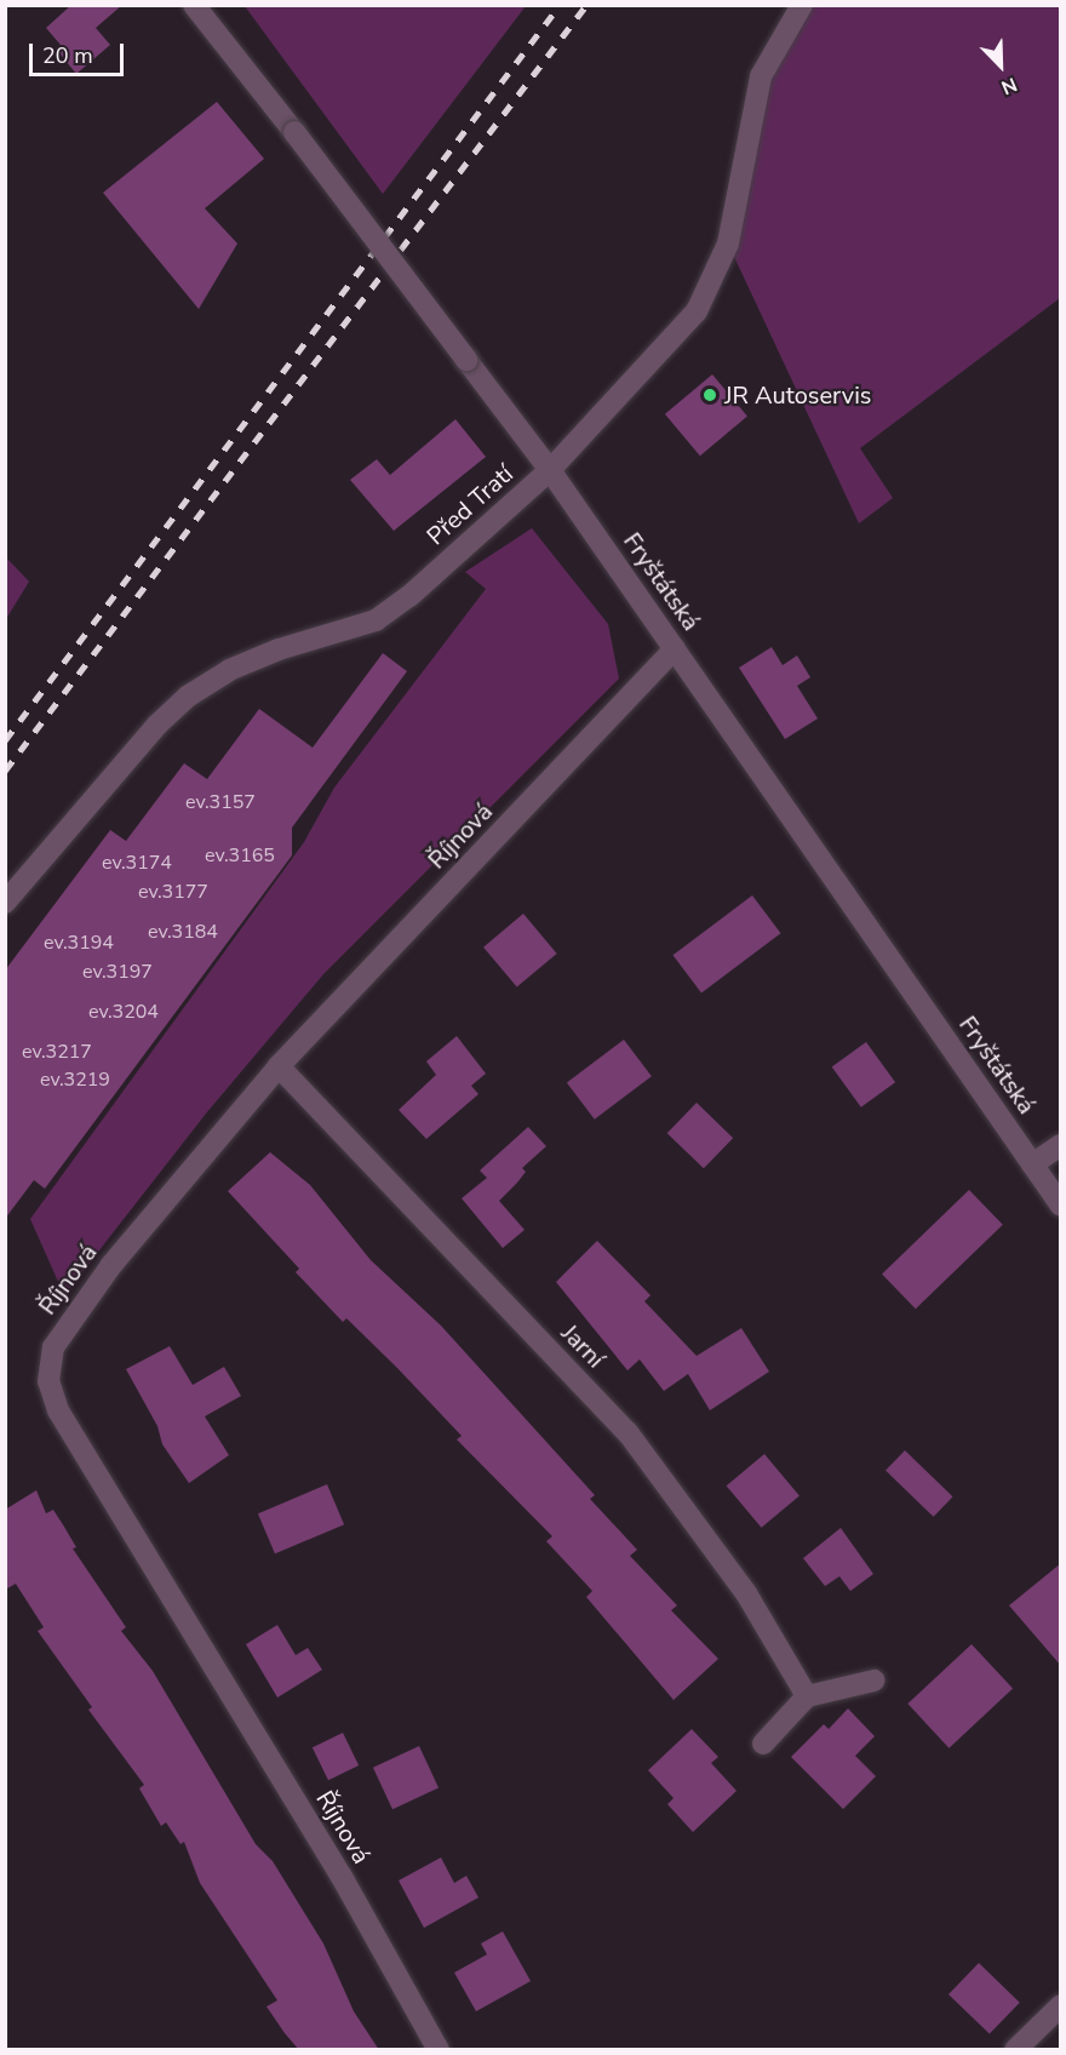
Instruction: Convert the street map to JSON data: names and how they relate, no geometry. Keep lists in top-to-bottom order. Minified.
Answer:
{"streets":{"street":["Před Tratí","Fryštátská","Říjnová","Jarní"]},"crossings":[["Před Tratí","Fryštátská"],["Fryštátská","Říjnová"],["Říjnová","Jarní"]],"places":["JR Autoservis"],"house_numbers":["ev.3157","ev.3165","ev.3174","ev.3177","ev.3184","ev.3194","ev.3197","ev.3204","ev.3217","ev.3219"],"scale_bar":"20 m","north":"bottom right"}
